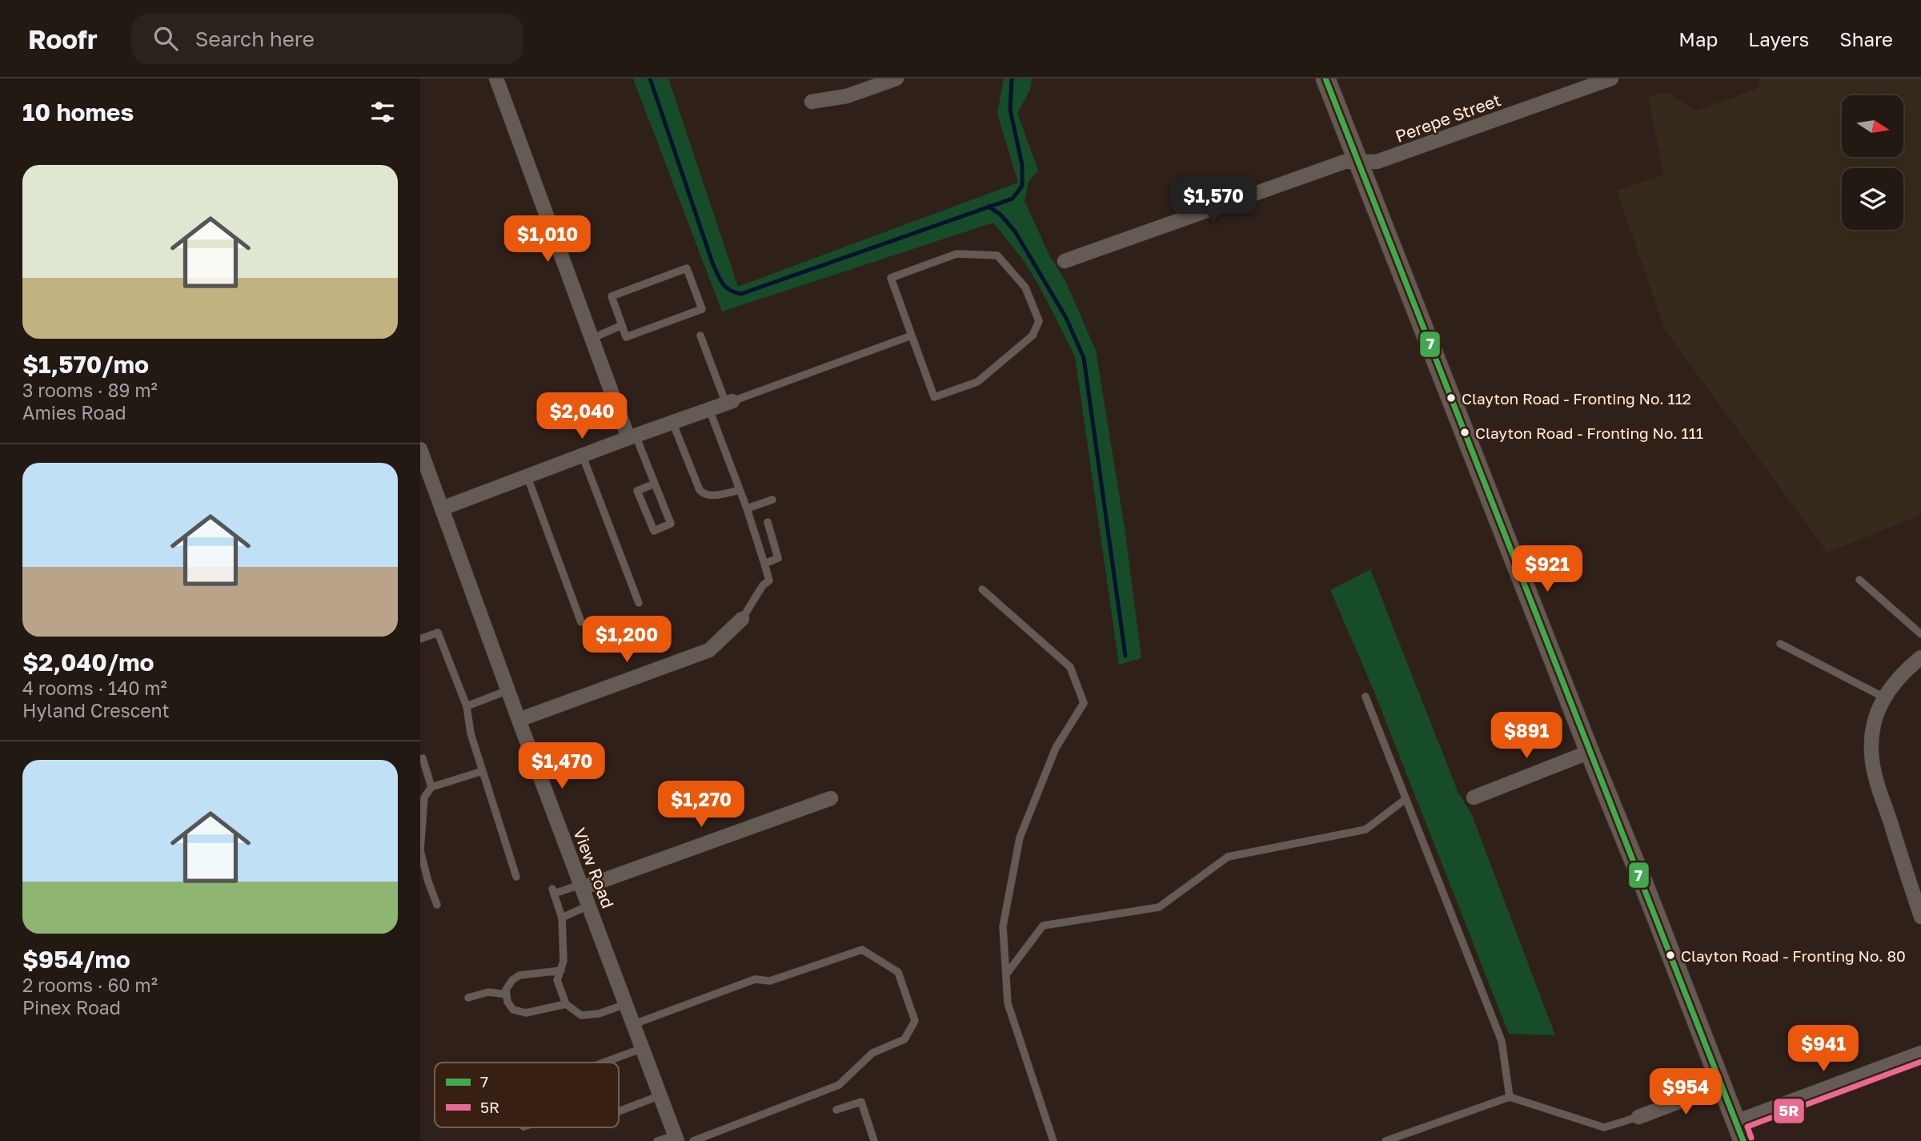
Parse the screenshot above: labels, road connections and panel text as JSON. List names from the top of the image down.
{
  "streets": {
    "street": ["Perepe Street", "View Road"]
  },
  "places": ["Clayton Road - Fronting No. 112", "Clayton Road - Fronting No. 111", "Clayton Road - Fronting No. 80"],
  "lines": ["transit line 7", "transit line 5R"],
  "legend": ["7", "5R"],
  "north": "right",
  "page": {
    "header": "Roofr",
    "search": "Search here",
    "nav": ["Map", "Layers", "Share"],
    "heading": "10 homes",
    "list": [
      {
        "name": "$1,570/mo",
        "note": "3 rooms · 89 m² · Amies Road"
      },
      {
        "name": "$2,040/mo",
        "note": "4 rooms · 140 m² · Hyland Crescent"
      },
      {
        "name": "$954/mo",
        "note": "2 rooms · 60 m² · Pinex Road"
      }
    ],
    "price": [
      "$1,570",
      "$1,010",
      "$2,040",
      "$921",
      "$1,200",
      "$891",
      "$1,470",
      "$1,270",
      "$941",
      "$954"
    ]
  }
}
